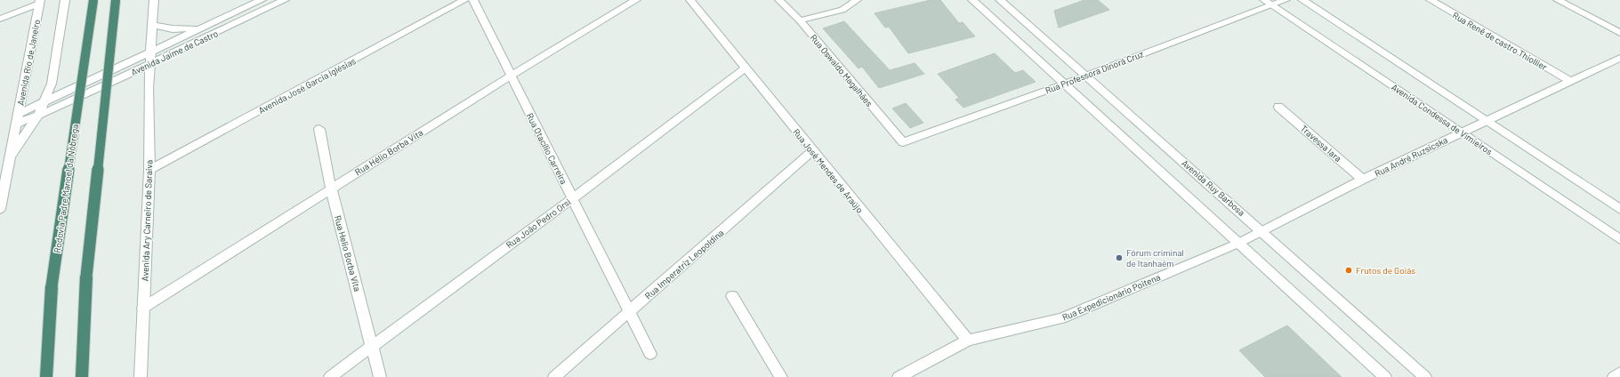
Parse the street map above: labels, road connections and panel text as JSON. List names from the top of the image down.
{
  "streets": {
    "highway": ["Rodovia Padre Manoel da Nóbrega"],
    "street": [
      "Rua Renê de castro Thiollier",
      "Avenida Jaime de Castro",
      "Avenida Rio de Janeiro",
      "Rua Oswaldo Magalhães",
      "Rua Professora Dinorá Cruz",
      "Avenida José Garcia Iglésias",
      "Avenida Condessa de Vimieiros",
      "Travessa Iara",
      "Rua Otacílio Carreira",
      "Rua Hélio Borba Vita",
      "Rua André Ruzsicska",
      "Rua José Mendes de Araújo",
      "Avenida Ruy Barbosa",
      "Avenida Ary Carneiro de Saraiva",
      "Rua João Pedro Orsi",
      "Rua Helio Borba Vita",
      "Rua Imperatriz Leopoldina",
      "Rua Expedicionário Poitena"
    ]
  },
  "crossings": [
    ["Rua Renê de castro Thiollier", "Rua André Ruzsicska"],
    ["Avenida Jaime de Castro", "Avenida Rio de Janeiro"],
    ["Avenida Jaime de Castro", "Avenida Ary Carneiro de Saraiva"],
    ["Rua Oswaldo Magalhães", "Rua Professora Dinorá Cruz"],
    ["Rua Professora Dinorá Cruz", "Avenida Condessa de Vimieiros"],
    ["Rua Professora Dinorá Cruz", "Avenida Ruy Barbosa"],
    ["Avenida José Garcia Iglésias", "Avenida Ary Carneiro de Saraiva"],
    ["Avenida Condessa de Vimieiros", "Rua André Ruzsicska"],
    ["Travessa Iara", "Rua André Ruzsicska"],
    ["Rua Otacílio Carreira", "Rua Hélio Borba Vita"],
    ["Rua Otacílio Carreira", "Rua João Pedro Orsi"],
    ["Rua Otacílio Carreira", "Rua Imperatriz Leopoldina"],
    ["Rua Hélio Borba Vita", "Avenida Ary Carneiro de Saraiva"],
    ["Rua Hélio Borba Vita", "Rua Helio Borba Vita"],
    ["Rua André Ruzsicska", "Avenida Ruy Barbosa"],
    ["Rua André Ruzsicska", "Rua Expedicionário Poitena"],
    ["Rua José Mendes de Araújo", "Rua João Pedro Orsi"],
    ["Rua José Mendes de Araújo", "Rua Imperatriz Leopoldina"],
    ["Rua José Mendes de Araújo", "Rua Expedicionário Poitena"],
    ["Avenida Ruy Barbosa", "Rua Expedicionário Poitena"],
    ["Rua João Pedro Orsi", "Rua Helio Borba Vita"]
  ],
  "places": ["Fórum criminal de Itanhaém", "Frutos de Goiás"]
}
